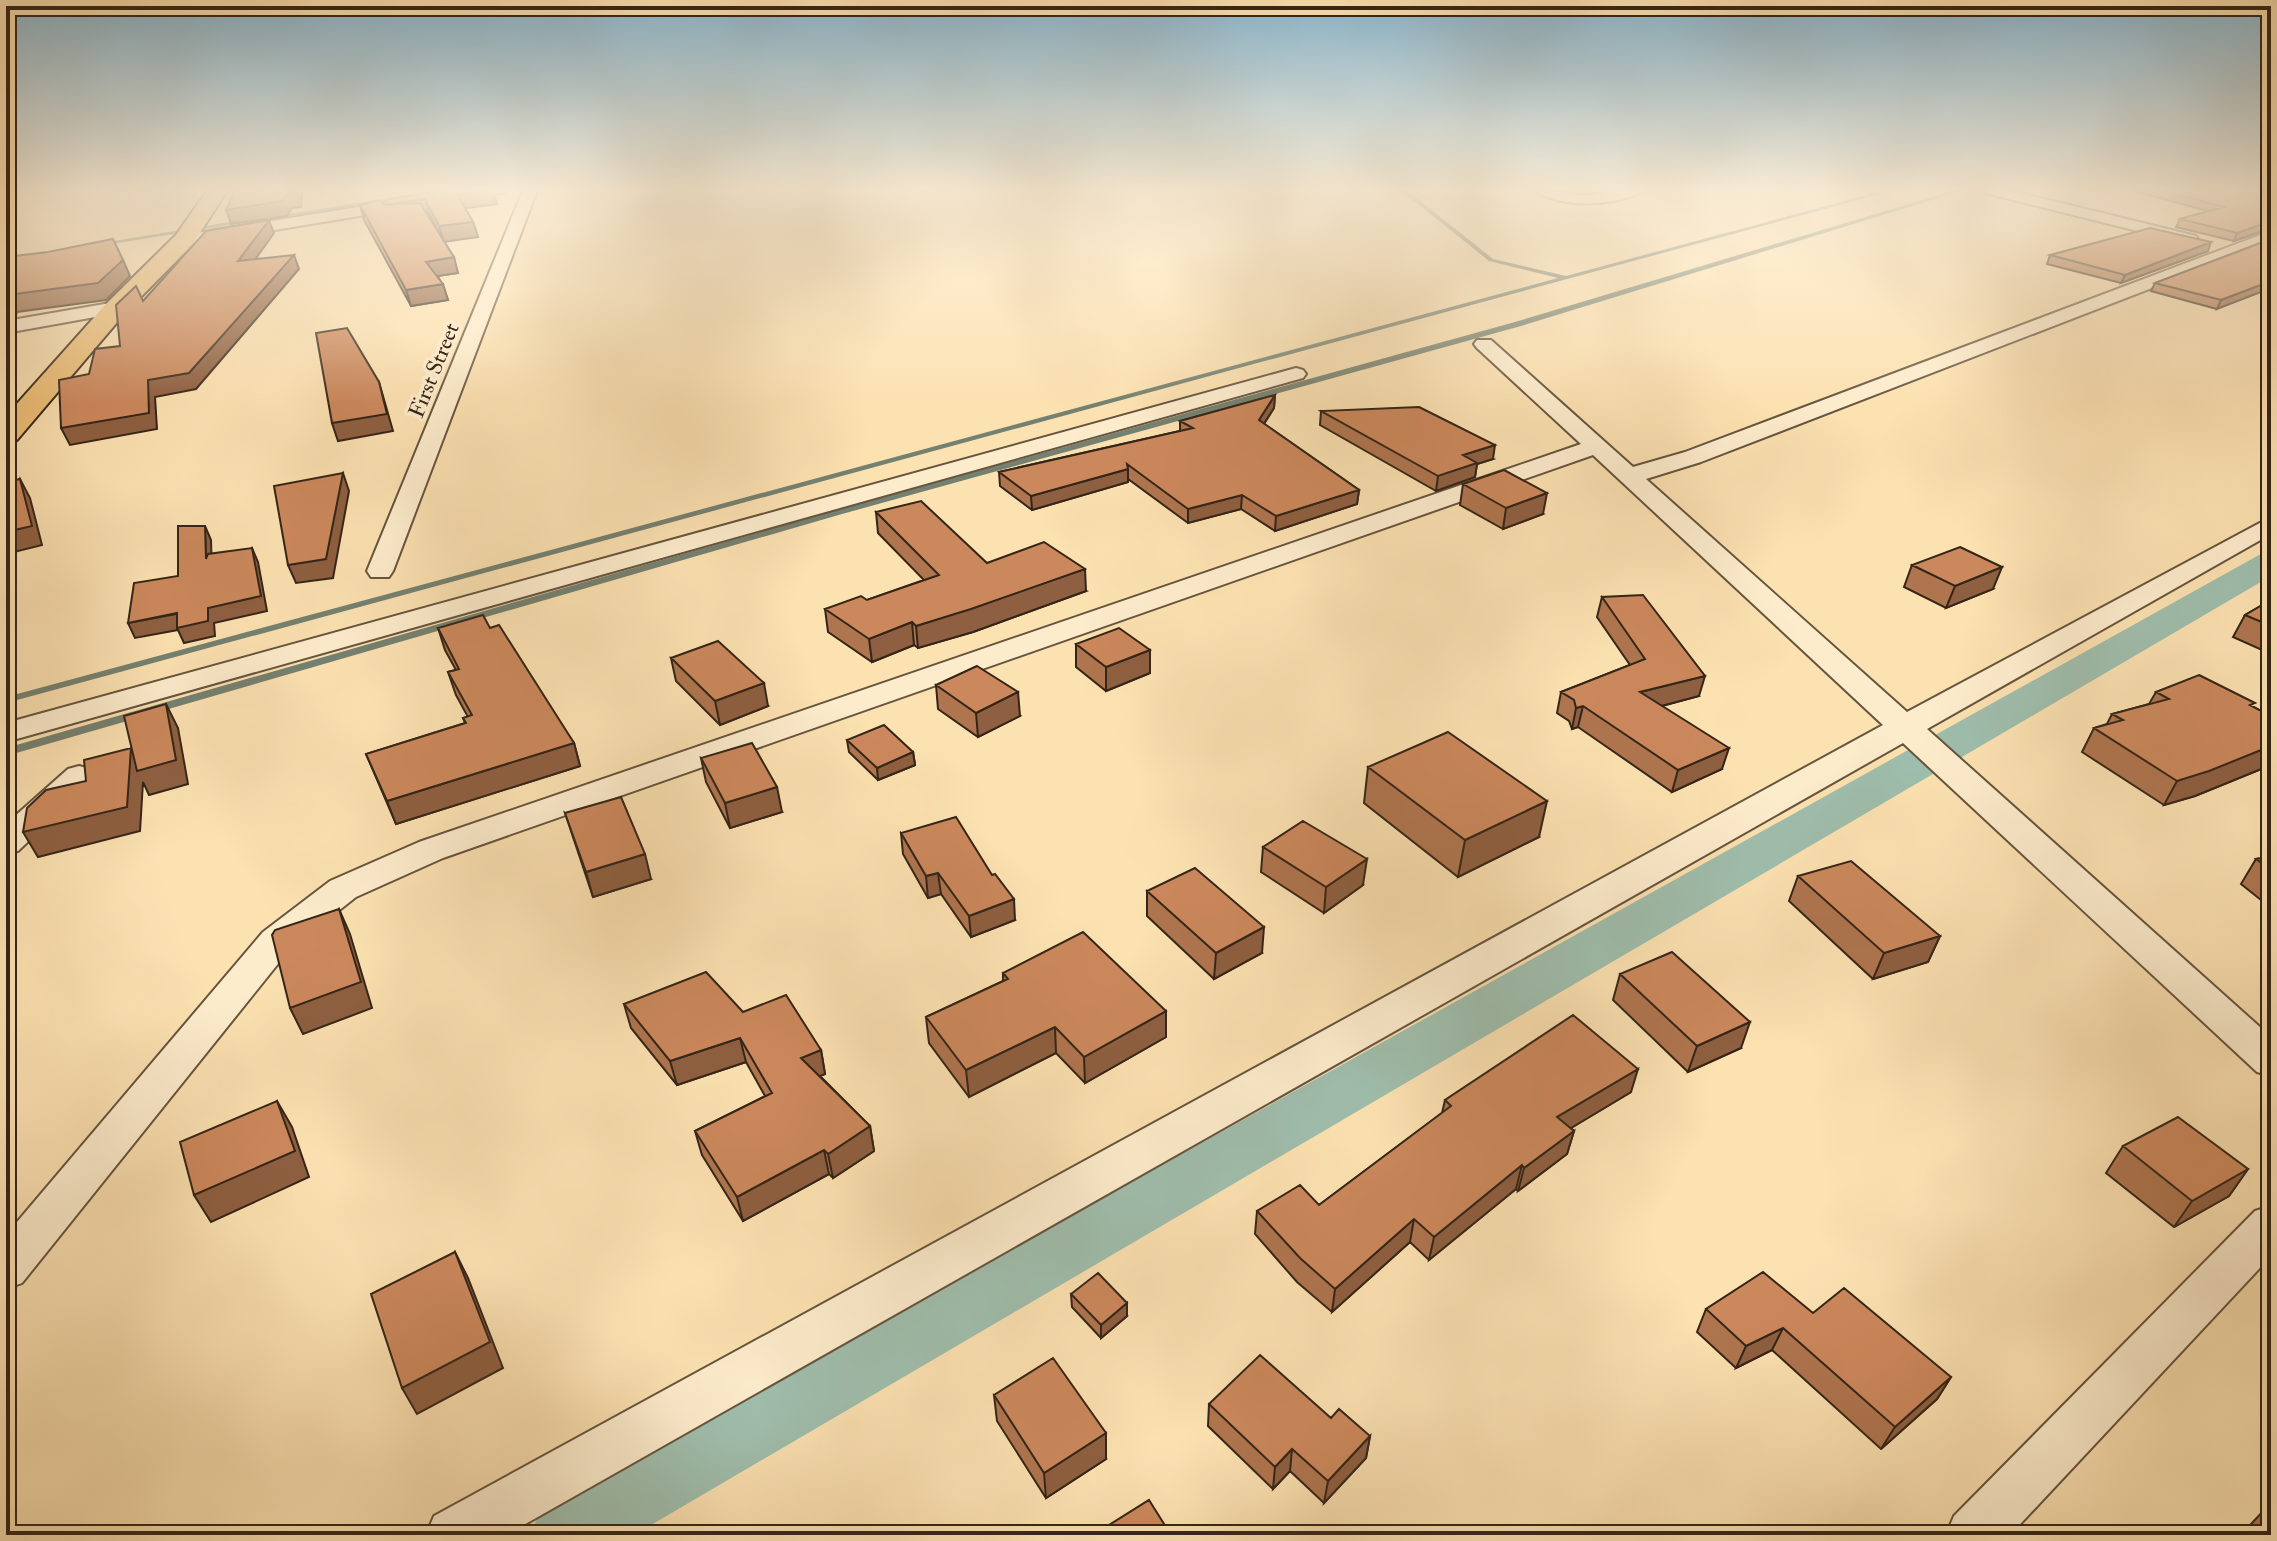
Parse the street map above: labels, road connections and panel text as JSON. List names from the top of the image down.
{
  "streets": {
    "street": ["First Street"]
  }
}
